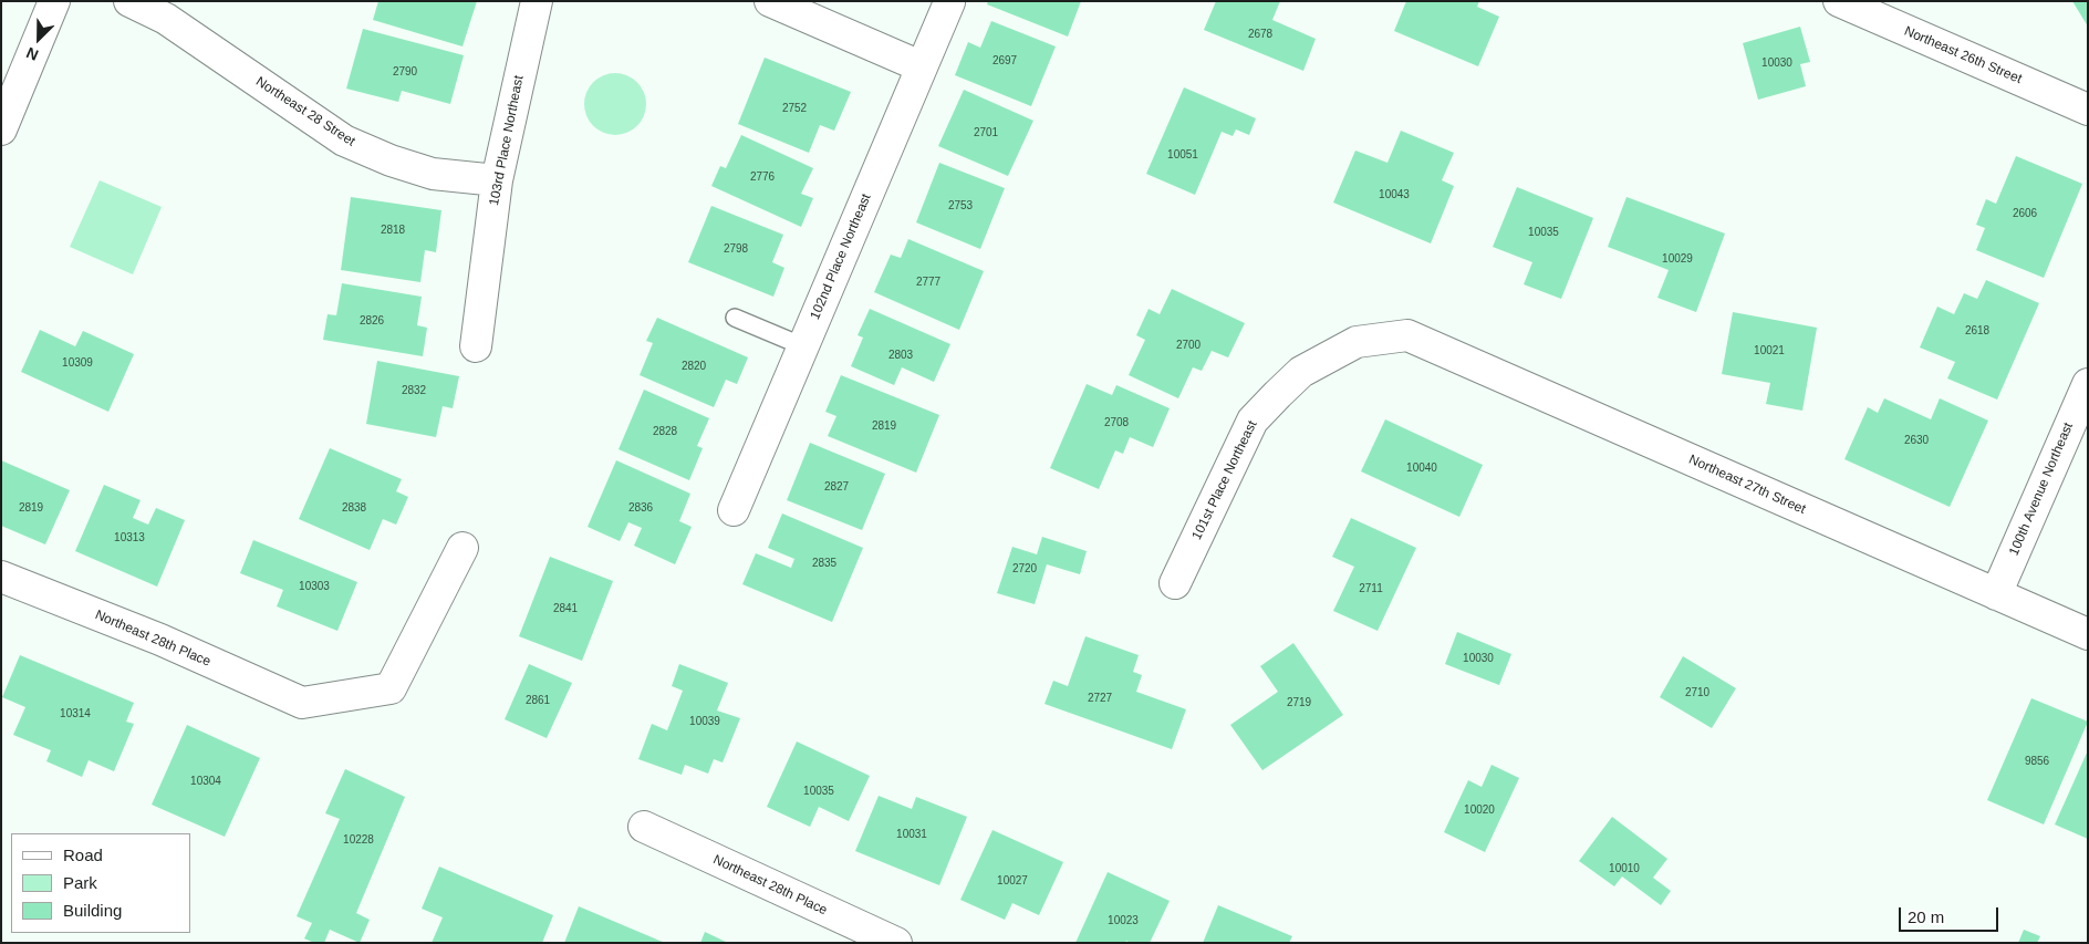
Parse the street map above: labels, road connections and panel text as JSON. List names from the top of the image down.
{
  "streets": {
    "street": [
      "Northeast 26th Street",
      "Northeast 28 Street",
      "103rd Place Northeast",
      "102nd Place Northeast",
      "101st Place Northeast",
      "Northeast 27th Street",
      "100th Avenue Northeast",
      "Northeast 28th Place"
    ]
  },
  "crossings": [
    ["Northeast 28 Street", "103rd Place Northeast"],
    ["101st Place Northeast", "Northeast 27th Street"],
    ["Northeast 27th Street", "100th Avenue Northeast"]
  ],
  "house_numbers": [
    "2678",
    "2697",
    "10030",
    "2790",
    "2752",
    "2701",
    "10051",
    "2776",
    "10043",
    "2753",
    "2606",
    "2818",
    "10035",
    "2798",
    "10029",
    "2777",
    "2826",
    "2618",
    "2700",
    "10021",
    "2803",
    "10309",
    "2820",
    "2832",
    "2708",
    "2819",
    "2828",
    "2630",
    "10040",
    "2827",
    "2819",
    "2838",
    "2836",
    "10313",
    "2835",
    "2720",
    "10303",
    "2711",
    "2841",
    "10030",
    "2710",
    "2727",
    "2861",
    "2719",
    "10314",
    "10039",
    "9856",
    "10304",
    "10035",
    "10020",
    "10031",
    "10228",
    "10010",
    "10027",
    "10023"
  ],
  "legend": ["Road", "Park", "Building"],
  "scale_bar": "20 m",
  "north": "bottom left"
}
